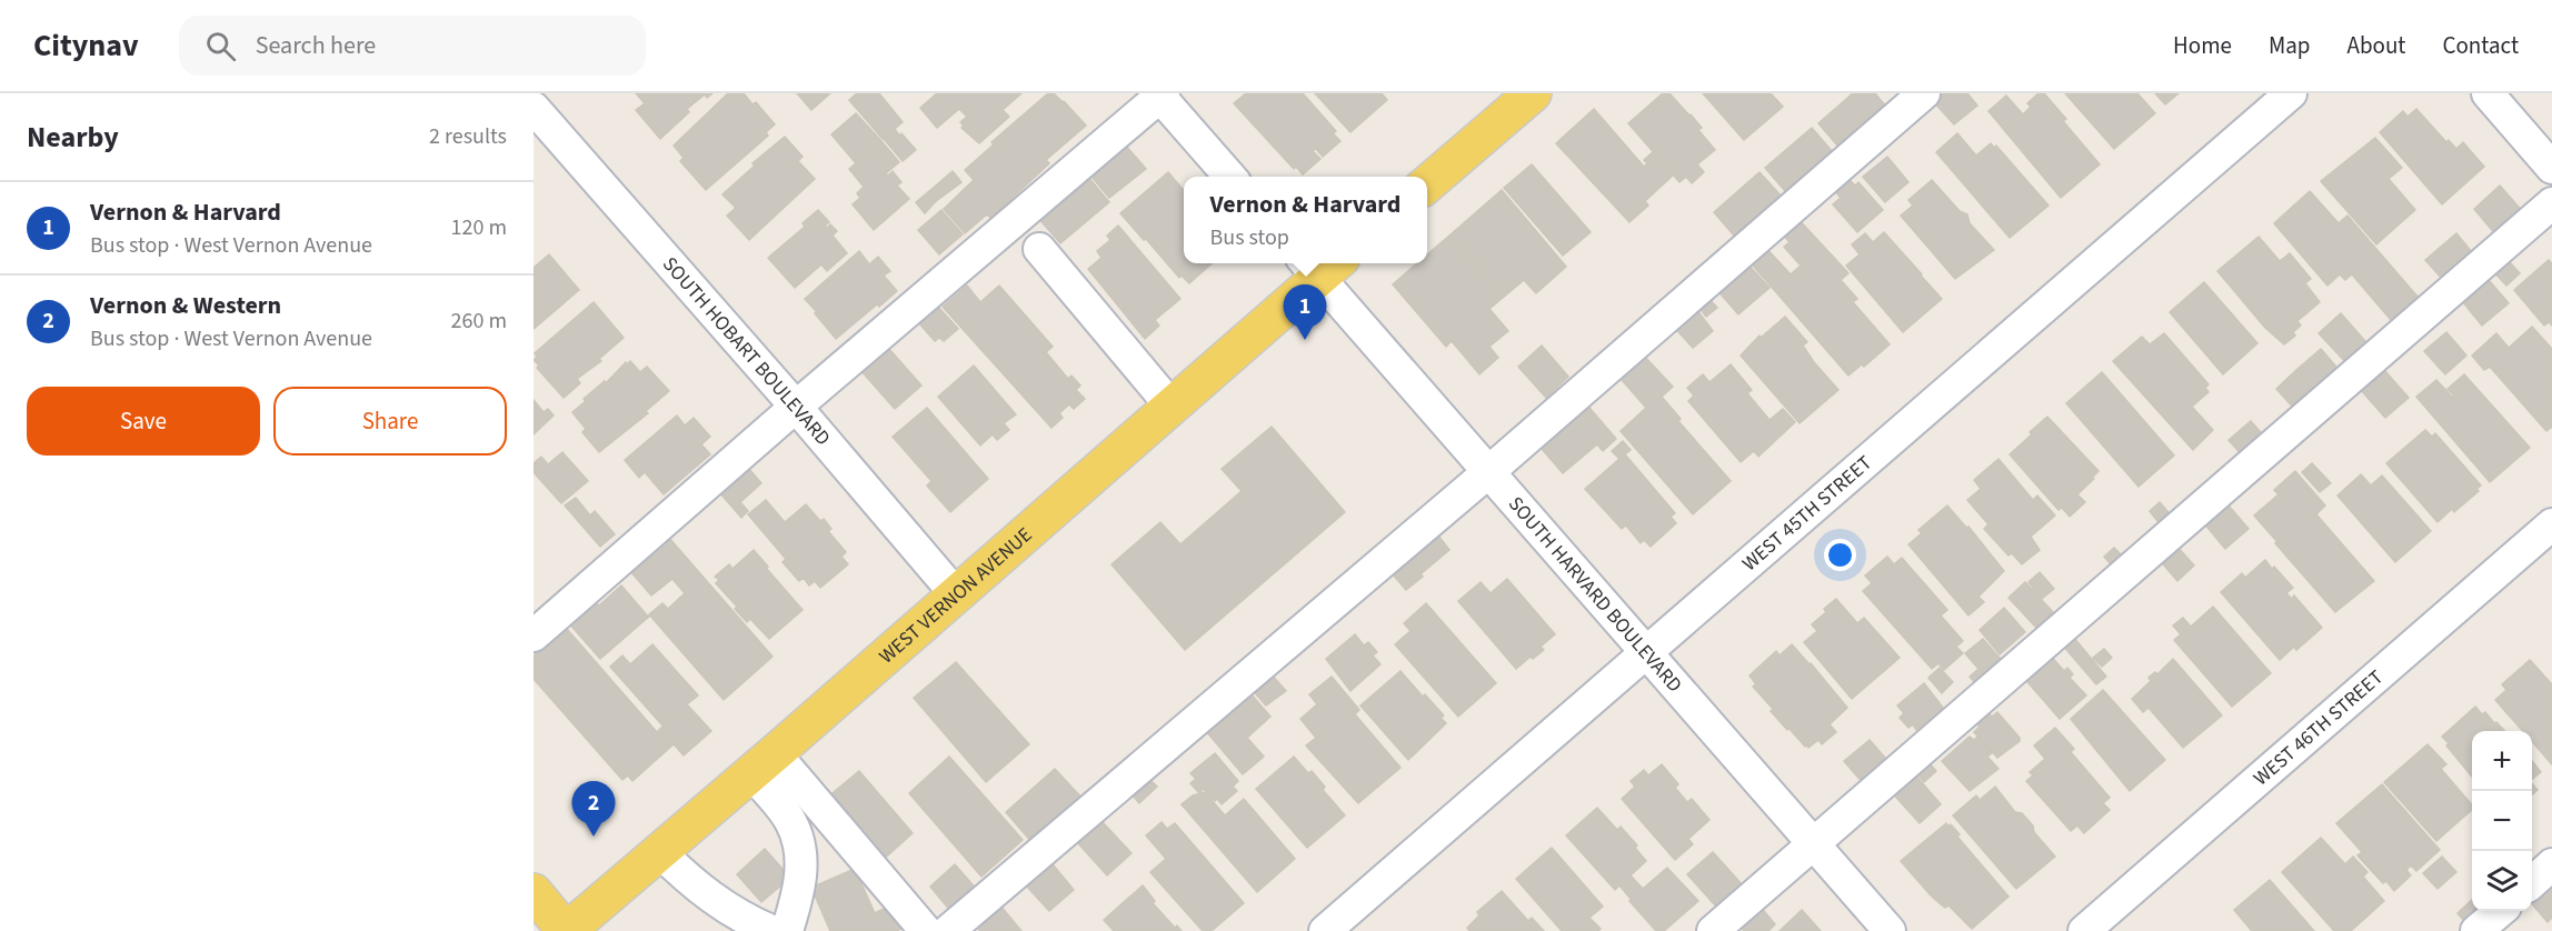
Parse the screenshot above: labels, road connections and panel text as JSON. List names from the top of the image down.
{
  "streets": {
    "main road": ["WEST VERNON AVENUE"],
    "street": [
      "SOUTH HOBART BOULEVARD",
      "WEST 45TH STREET",
      "SOUTH HARVARD BOULEVARD",
      "WEST 46TH STREET"
    ]
  },
  "crossings": [
    ["SOUTH HOBART BOULEVARD", "WEST VERNON AVENUE"],
    ["WEST 45TH STREET", "SOUTH HARVARD BOULEVARD"],
    ["SOUTH HARVARD BOULEVARD", "WEST VERNON AVENUE"]
  ],
  "page": {
    "header": "Citynav",
    "search": "Search here",
    "nav": [
      "Home",
      "Map",
      "About",
      "Contact"
    ],
    "heading": ["Nearby", "2 results"],
    "popup": ["Vernon & Harvard", "Bus stop"],
    "list": [
      {
        "mark": "1",
        "name": "Vernon & Harvard",
        "note": "Bus stop · West Vernon Avenue",
        "value": "120 m"
      },
      {
        "mark": "2",
        "name": "Vernon & Western",
        "note": "Bus stop · West Vernon Avenue",
        "value": "260 m"
      }
    ],
    "pins": ["1", "2"],
    "buttons": ["Save", "Share"],
    "map_buttons": ["+", "−"]
  }
}
